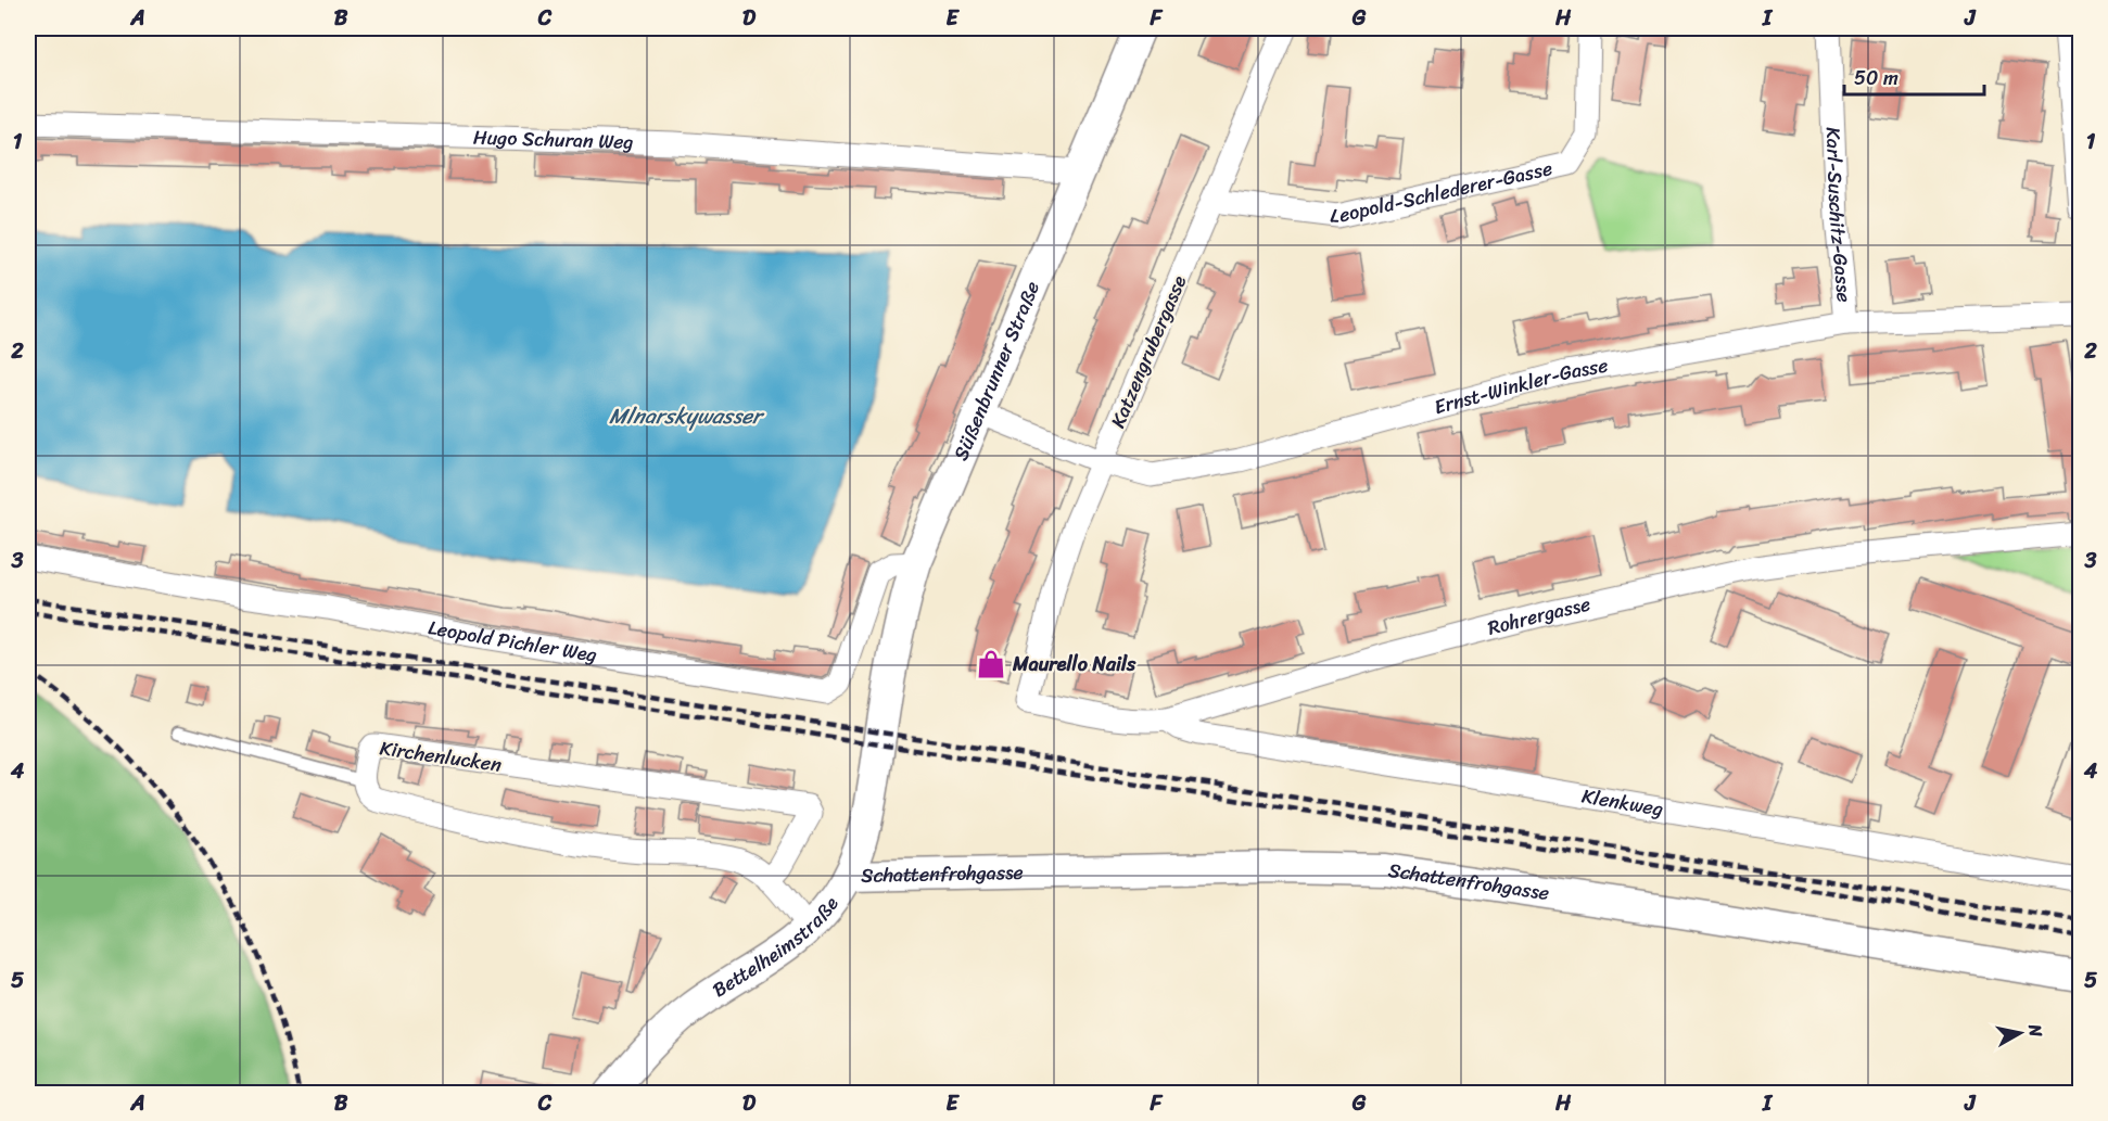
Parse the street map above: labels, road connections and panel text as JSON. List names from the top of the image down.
{
  "streets": {
    "street": [
      "Hugo Schuran Weg",
      "Leopold-Schlederer-Gasse",
      "Karl-Suschitz-Gasse",
      "Katzengrubergasse",
      "Süßenbrunner Straße",
      "Ernst-Winkler-Gasse",
      "Rohrergasse",
      "Leopold Pichler Weg",
      "Kirchenlucken",
      "Klenkweg",
      "Schattenfrohgasse",
      "Bettelheimstraße"
    ]
  },
  "crossings": [
    ["Hugo Schuran Weg", "Süßenbrunner Straße"],
    ["Leopold-Schlederer-Gasse", "Katzengrubergasse"],
    ["Karl-Suschitz-Gasse", "Ernst-Winkler-Gasse"],
    ["Katzengrubergasse", "Ernst-Winkler-Gasse"],
    ["Katzengrubergasse", "Rohrergasse"],
    ["Süßenbrunner Straße", "Ernst-Winkler-Gasse"],
    ["Süßenbrunner Straße", "Leopold Pichler Weg"],
    ["Süßenbrunner Straße", "Bettelheimstraße"],
    ["Rohrergasse", "Klenkweg"],
    ["Kirchenlucken", "Bettelheimstraße"],
    ["Schattenfrohgasse", "Bettelheimstraße"]
  ],
  "water": ["Mlnarskywasser"],
  "places": {
    "shop": ["Maurello Nails"]
  },
  "scale_bar": "50 m",
  "north": "right",
  "grid": {
    "columns": [
      "A",
      "B",
      "C",
      "D",
      "E",
      "F",
      "G",
      "H",
      "I",
      "J"
    ],
    "rows": [
      "1",
      "2",
      "3",
      "4",
      "5"
    ]
  }
}
